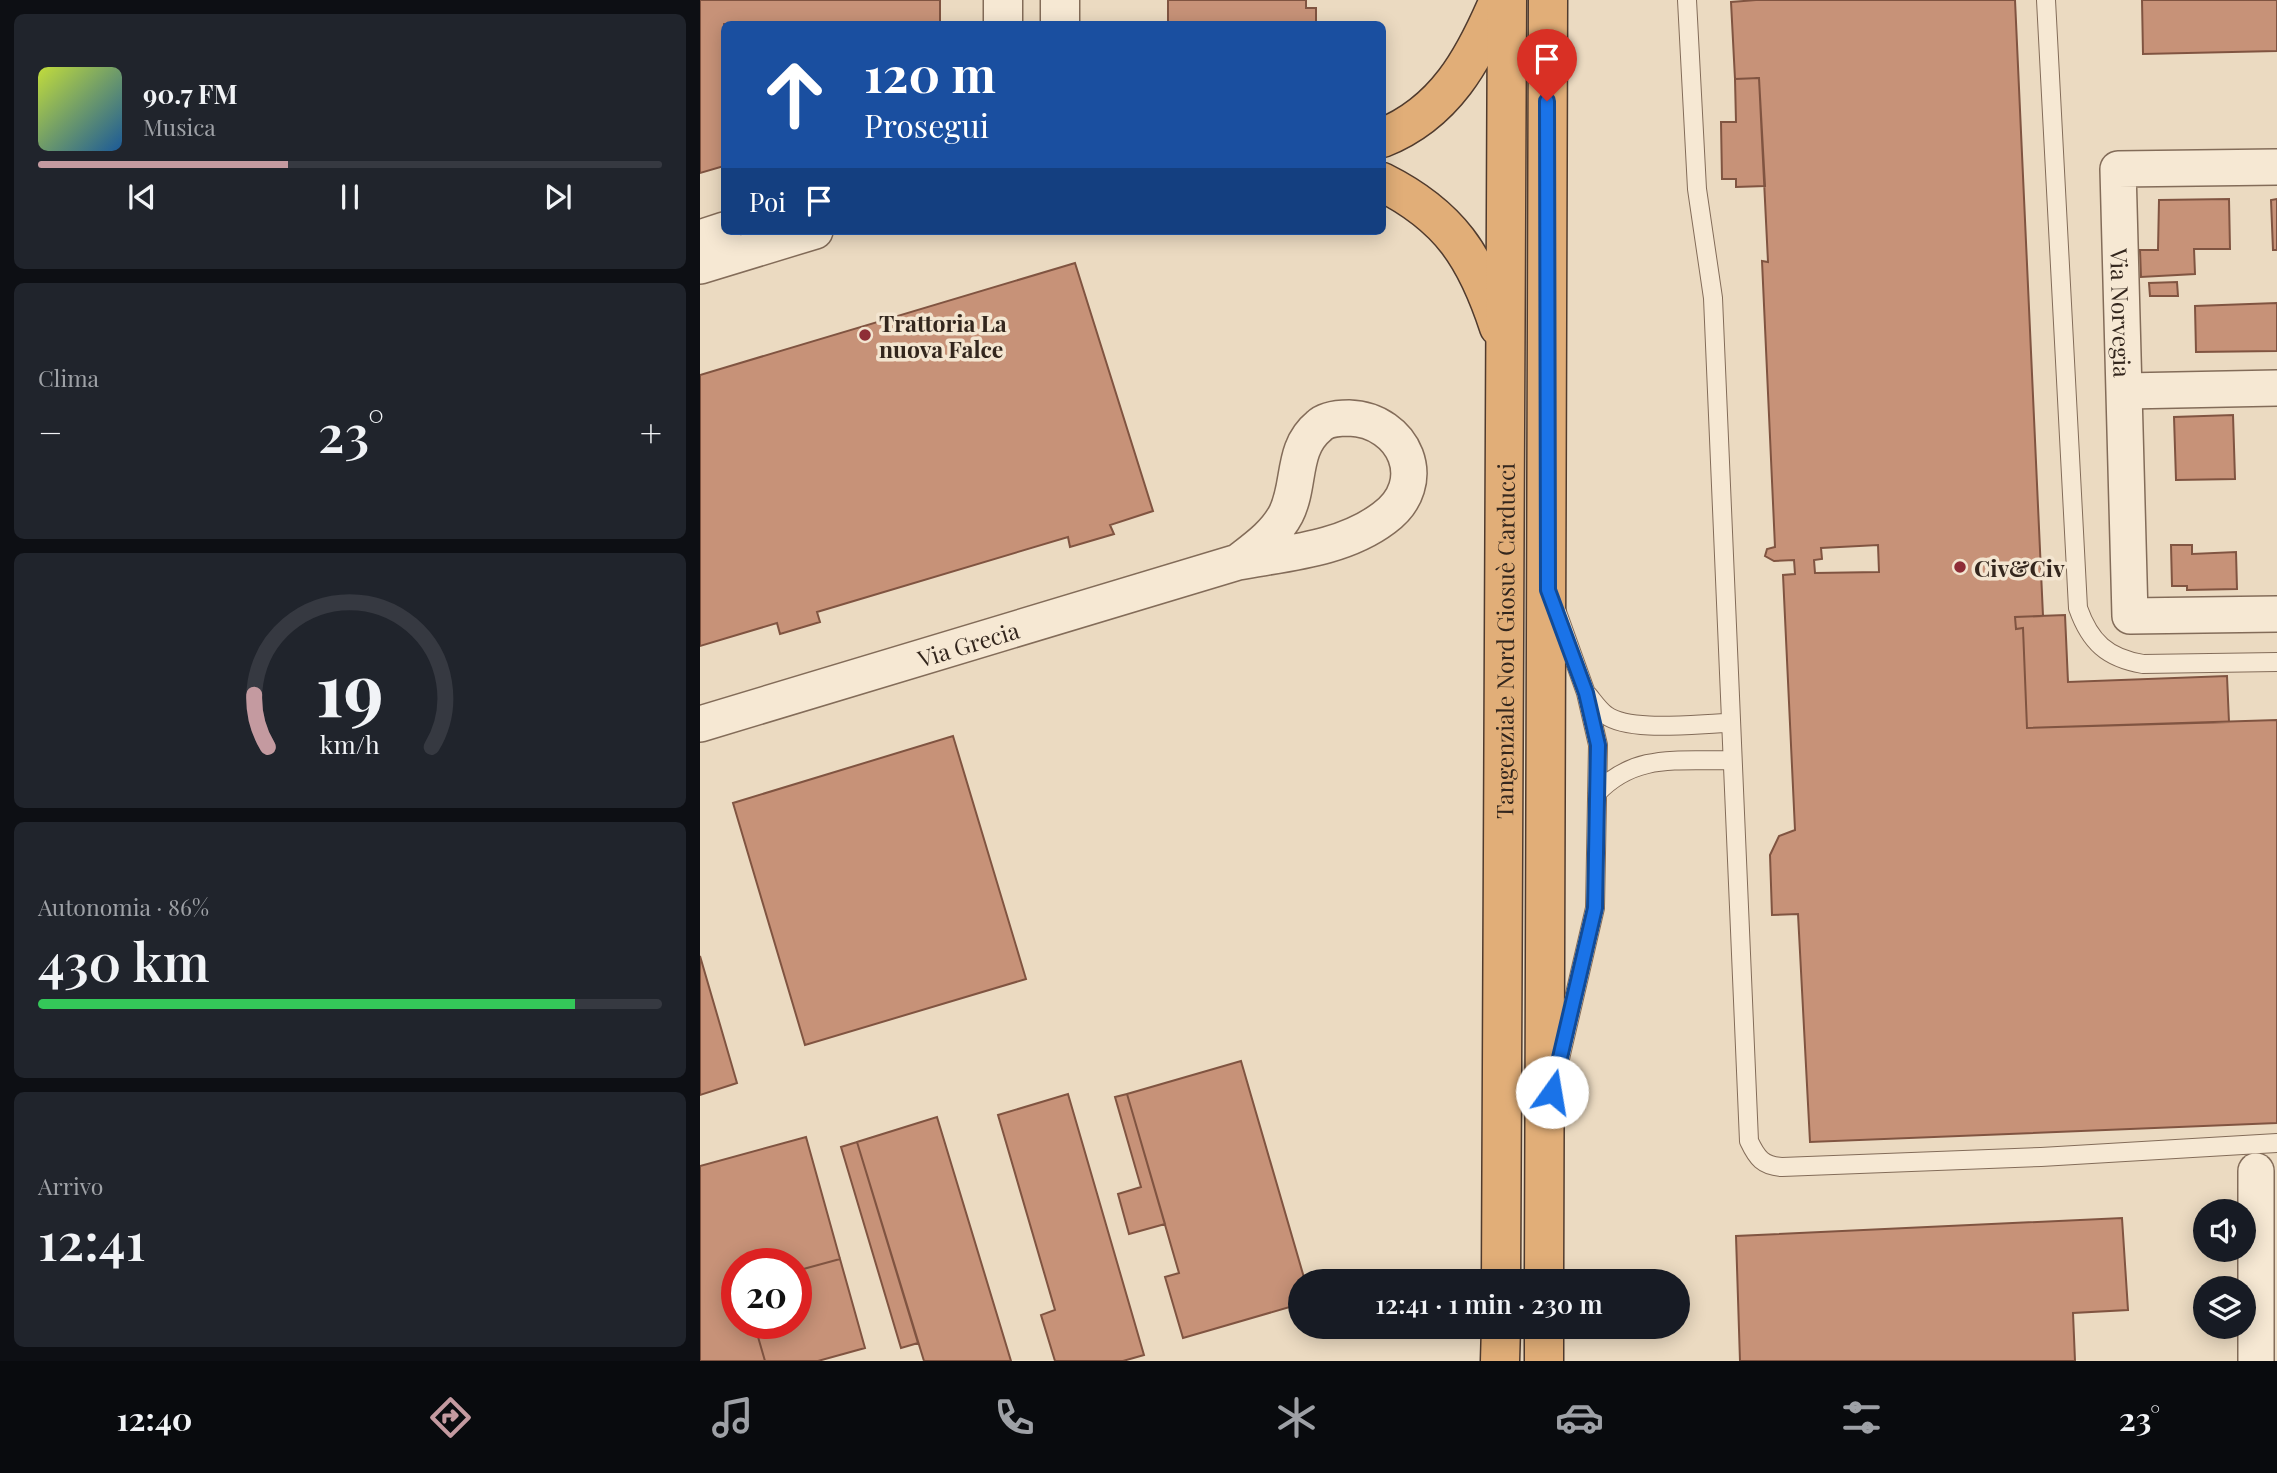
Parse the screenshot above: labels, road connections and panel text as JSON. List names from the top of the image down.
{
  "streets": {
    "highway": ["Tangenziale Nord Giosuè Carducci"],
    "street": ["Via Norvegia", "Via Grecia"]
  },
  "places": ["Trattoria La nuova Falce", "Civ&Civ"],
  "page": {
    "turn": ["120 m", "Prosegui"],
    "song": ["90.7 FM", "Musica"],
    "then": "Poi",
    "tile": [
      "Clima",
      ["Autonomia · 86%", "430 km"],
      ["Arrivo", "12:41"]
    ],
    "heat": ["−", "23°", "+"],
    "limit": "20",
    "trip": "12:41 · 1 min · 230 m",
    "tabs": ["12:40", "23°"],
    "gauge": ["19", "km/h"]
  }
}
